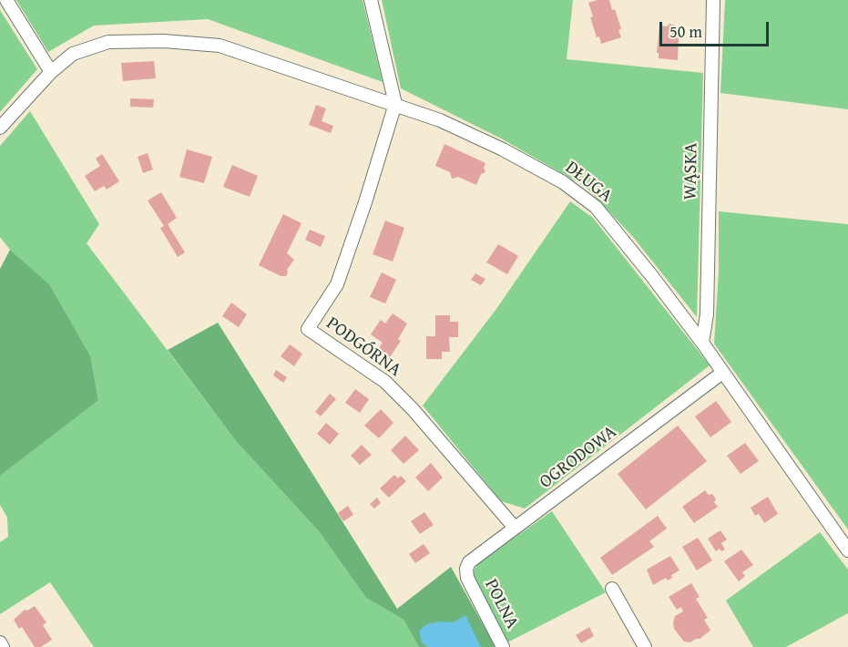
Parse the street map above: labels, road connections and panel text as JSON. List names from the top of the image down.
{
  "streets": {
    "street": [
      "WĄSKA",
      "DŁUGA",
      "PODGÓRNA",
      "OGRODOWA",
      "POLNA"
    ]
  },
  "crossings": [
    ["WĄSKA", "DŁUGA"],
    ["DŁUGA", "PODGÓRNA"],
    ["DŁUGA", "OGRODOWA"],
    ["PODGÓRNA", "OGRODOWA"],
    ["OGRODOWA", "POLNA"]
  ],
  "scale_bar": "50 m"
}
